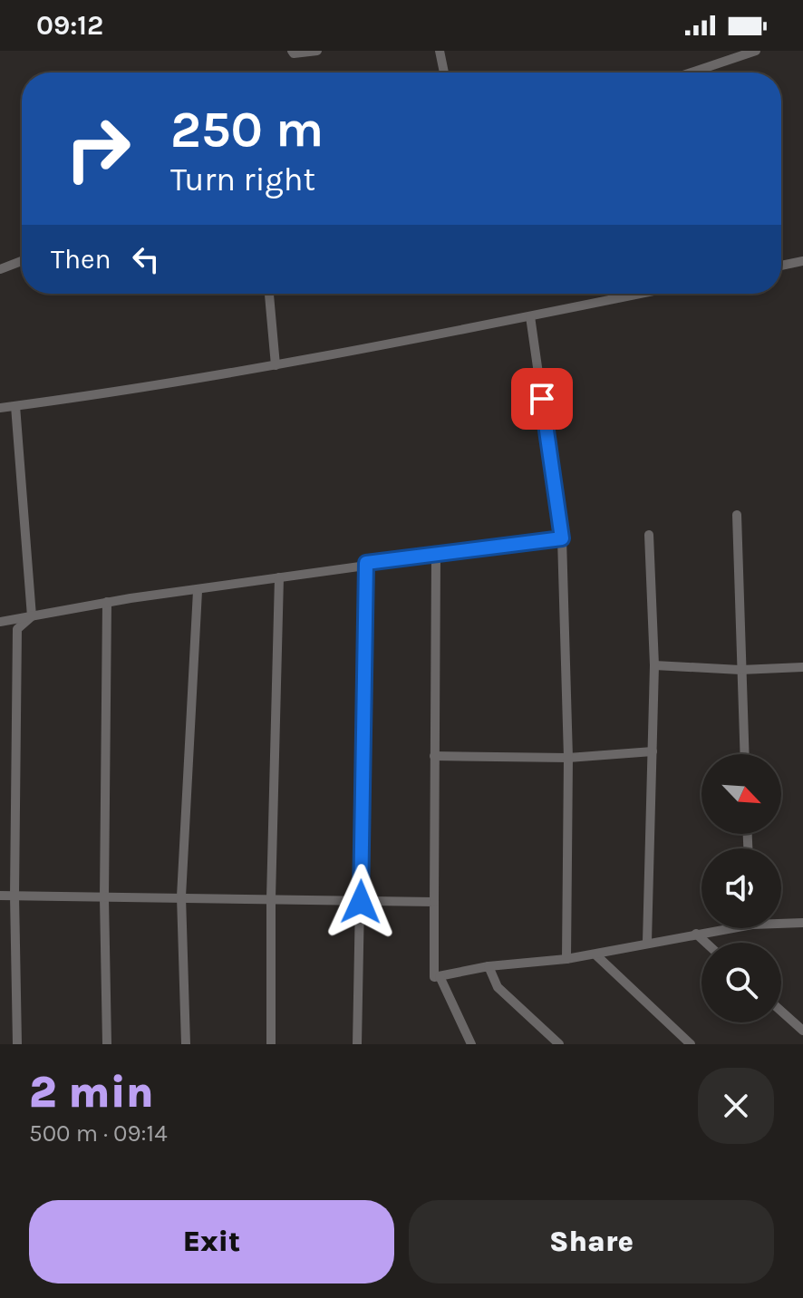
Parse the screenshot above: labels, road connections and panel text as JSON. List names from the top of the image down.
{
  "north": "bottom right",
  "page": {
    "status": "09:12",
    "turn": ["250 m", "Turn right"],
    "then": "Then",
    "heading": ["2 min", "500 m · 09:14"],
    "buttons": ["Exit", "Share"]
  }
}
